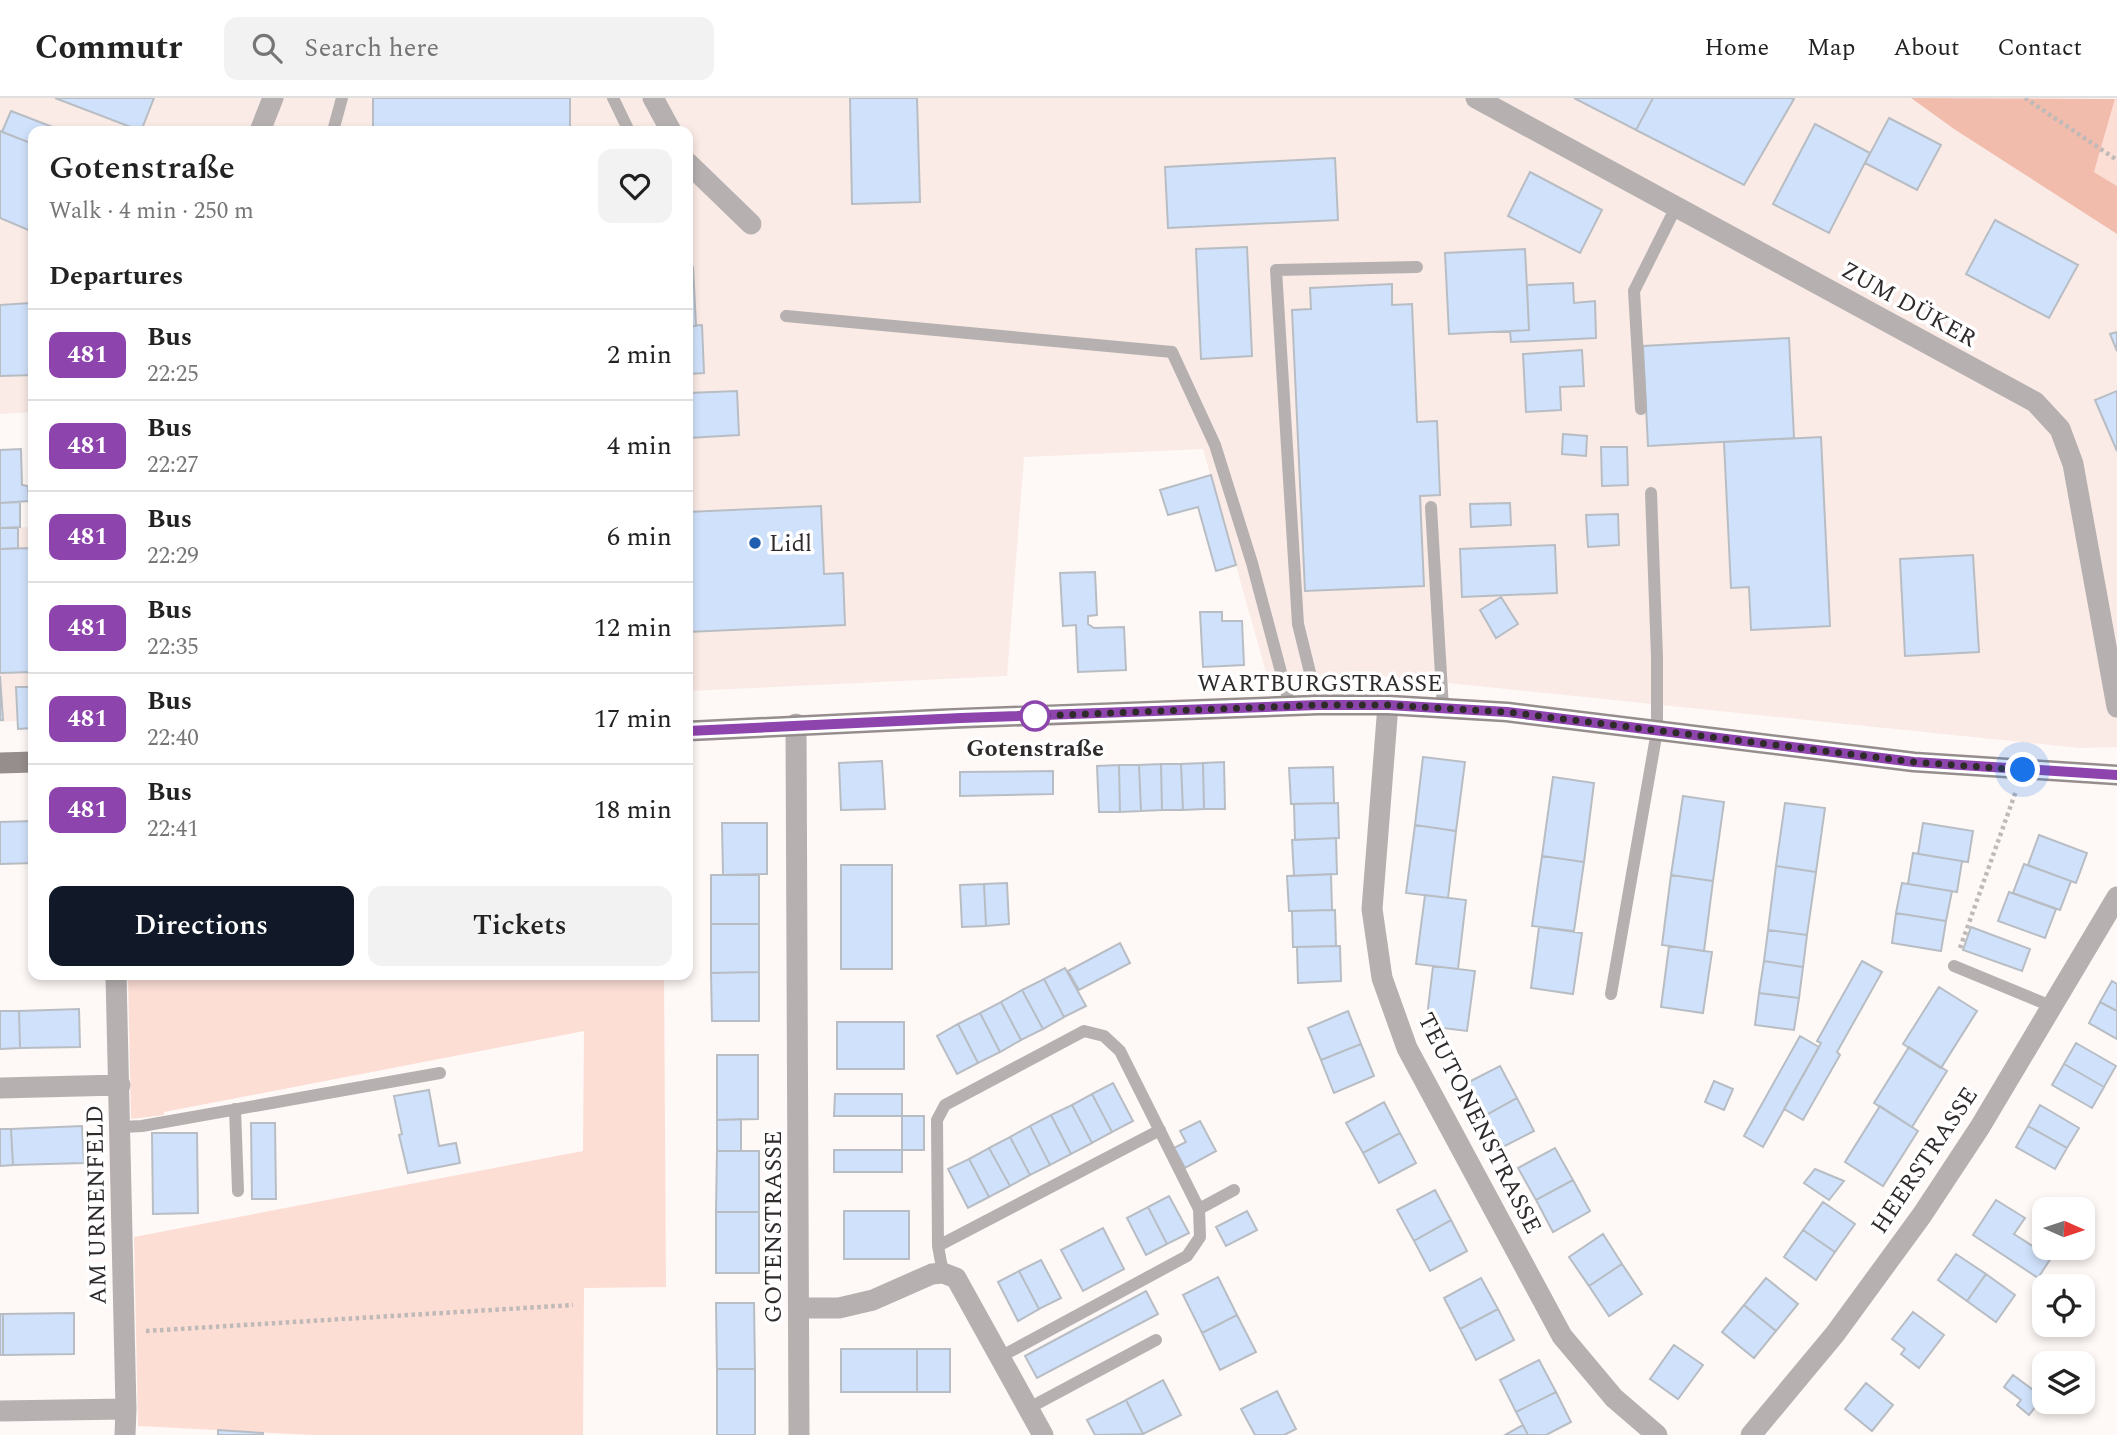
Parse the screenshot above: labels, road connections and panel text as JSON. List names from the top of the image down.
{
  "streets": {
    "main road": ["WARTBURGSTRASSE"],
    "street": [
      "ZUM DÜKER",
      "TEUTONENSTRASSE",
      "HEERSTRASSE",
      "AM URNENFELD",
      "GOTENSTRASSE"
    ]
  },
  "crossings": [
    ["WARTBURGSTRASSE", "TEUTONENSTRASSE"],
    ["WARTBURGSTRASSE", "GOTENSTRASSE"]
  ],
  "places": ["Lidl", "Gotenstraße"],
  "lines": ["bus line 481"],
  "north": "right",
  "page": {
    "header": "Commutr",
    "search": "Search here",
    "nav": [
      "Home",
      "Map",
      "About",
      "Contact"
    ],
    "heading": [
      ["Gotenstraße", "Walk · 4 min · 250 m"],
      "Departures"
    ],
    "list": [
      {
        "mark": "481",
        "name": "Bus",
        "note": "22:25",
        "value": "2 min"
      },
      {
        "mark": "481",
        "name": "Bus",
        "note": "22:27",
        "value": "4 min"
      },
      {
        "mark": "481",
        "name": "Bus",
        "note": "22:29",
        "value": "6 min"
      },
      {
        "mark": "481",
        "name": "Bus",
        "note": "22:35",
        "value": "12 min"
      },
      {
        "mark": "481",
        "name": "Bus",
        "note": "22:40",
        "value": "17 min"
      },
      {
        "mark": "481",
        "name": "Bus",
        "note": "22:41",
        "value": "18 min"
      }
    ],
    "buttons": ["Directions", "Tickets"]
  }
}
